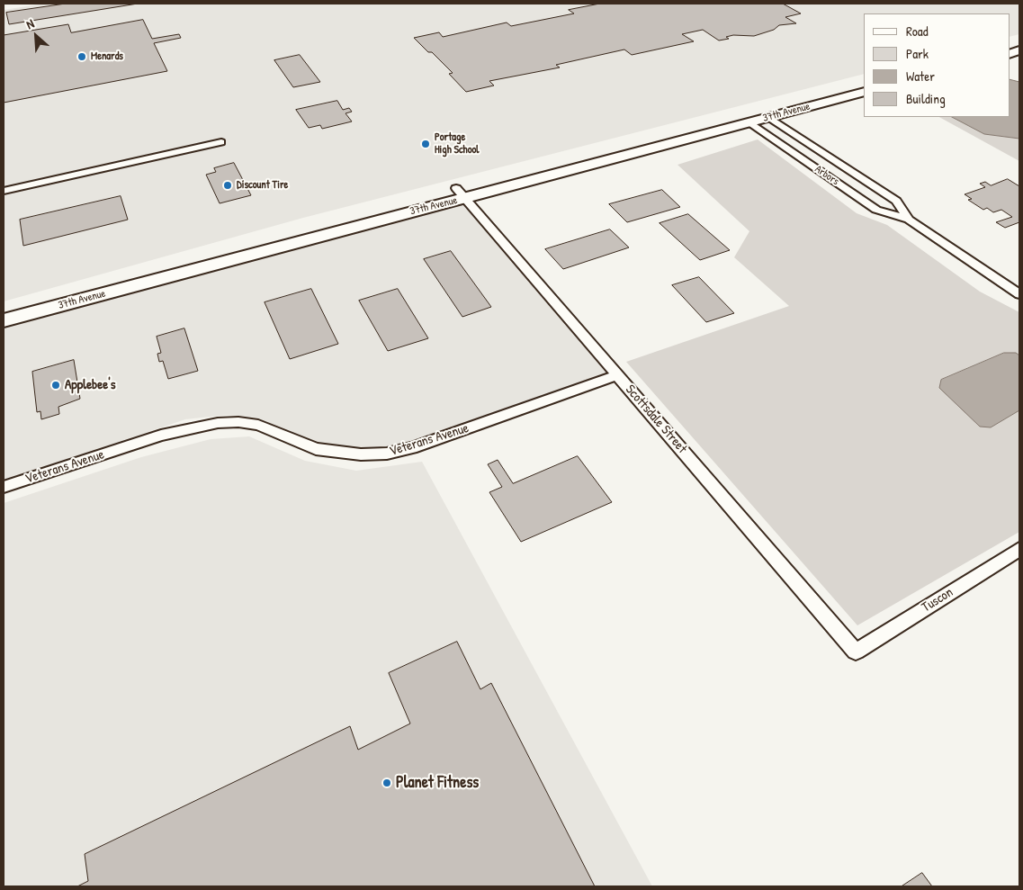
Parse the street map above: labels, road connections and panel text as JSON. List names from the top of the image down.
{
  "streets": {
    "main road": ["37th Avenue"],
    "street": [
      "Arbors",
      "Scottsdale Street",
      "Veterans Avenue",
      "Tuscon"
    ]
  },
  "crossings": [
    ["37th Avenue", "Arbors"],
    ["37th Avenue", "Scottsdale Street"],
    ["Scottsdale Street", "Veterans Avenue"],
    ["Scottsdale Street", "Tuscon"]
  ],
  "places": [
    "Menards",
    "Portage High School",
    "Discount Tire",
    "Applebee's",
    "Planet Fitness"
  ],
  "legend": [
    "Road",
    "Park",
    "Water",
    "Building"
  ],
  "north": "top left"
}
